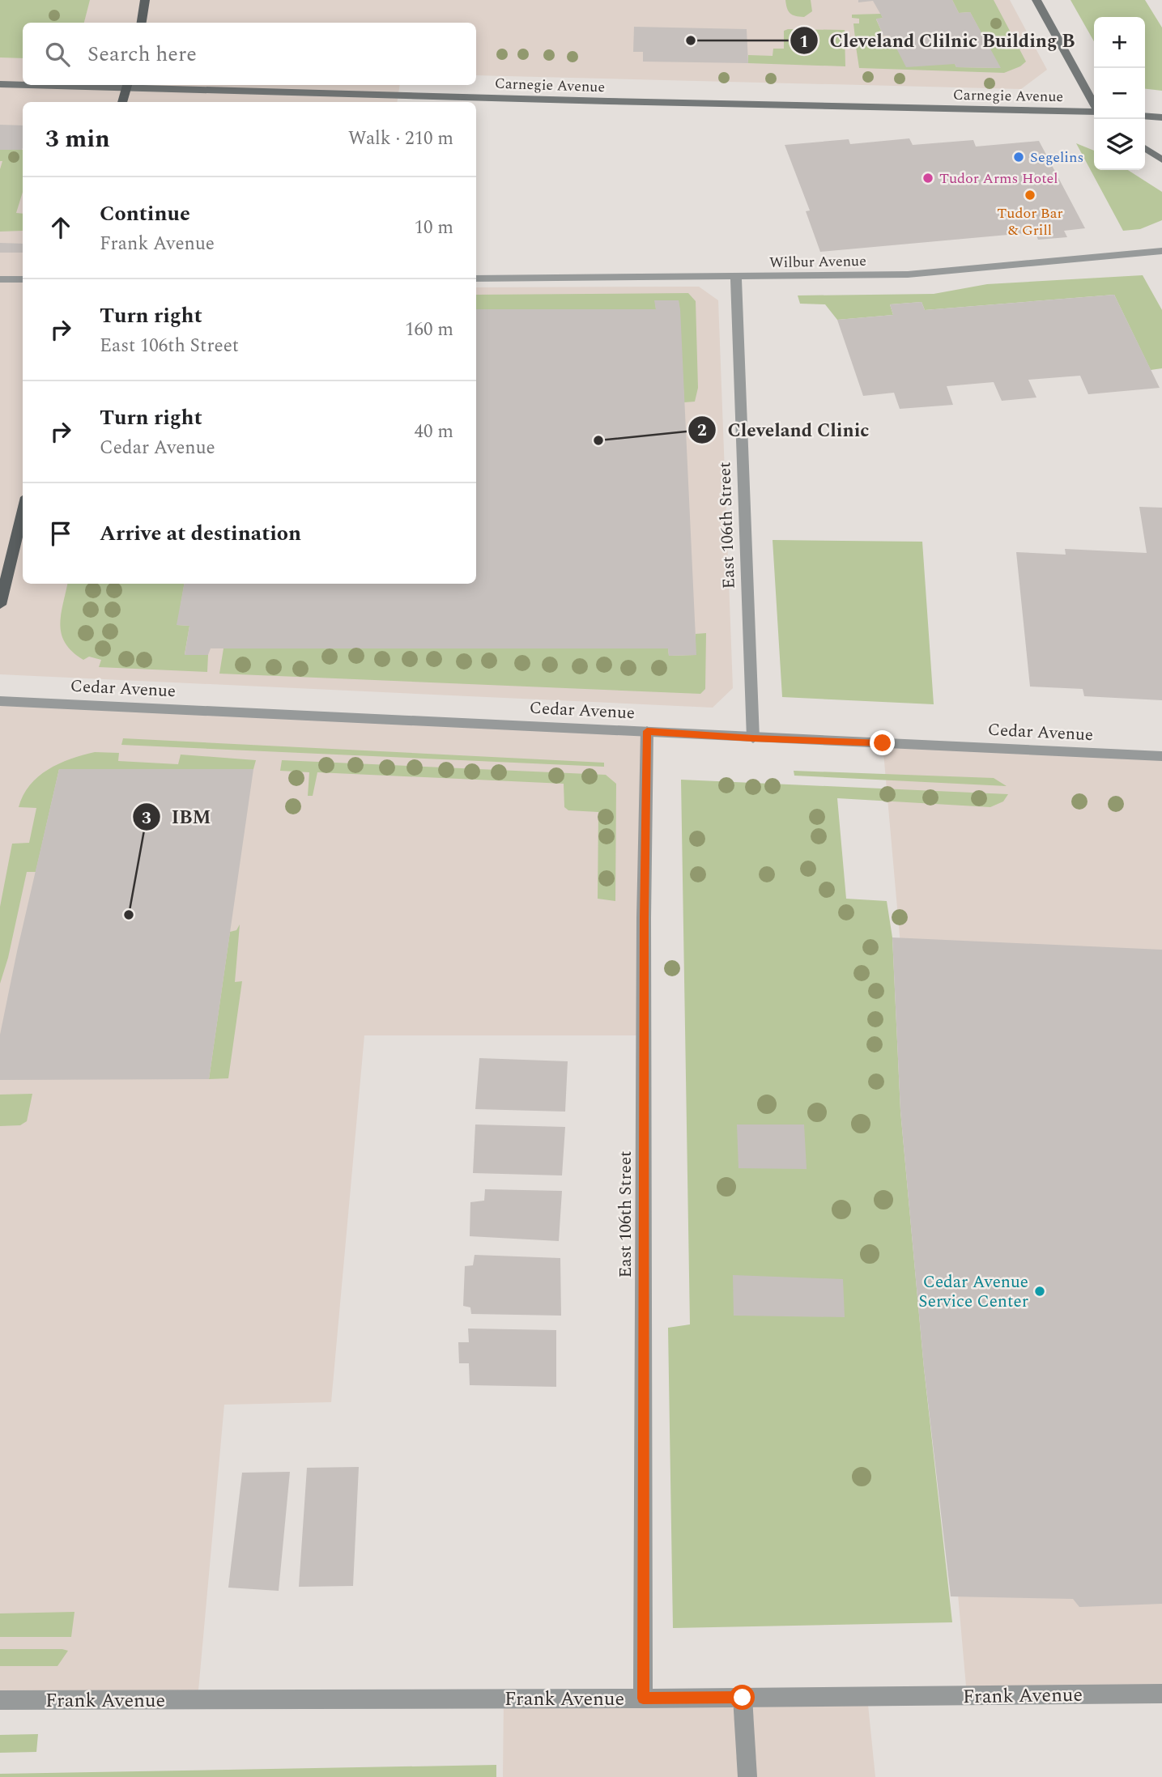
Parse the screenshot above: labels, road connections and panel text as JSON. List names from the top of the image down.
{
  "streets": {
    "main road": ["Carnegie Avenue"],
    "street": [
      "Wilbur Avenue",
      "East 106th Street",
      "Cedar Avenue",
      "Frank Avenue"
    ]
  },
  "crossings": [
    ["Wilbur Avenue", "East 106th Street"],
    ["East 106th Street", "Cedar Avenue"],
    ["East 106th Street", "Frank Avenue"]
  ],
  "places": [
    "Cleveland Clilnic Building B",
    "Segelins",
    "Tudor Arms Hotel",
    "Tudor Bar & Grill",
    "Cleveland Clinic",
    "IBM",
    "Cedar Avenue Service Center"
  ],
  "page": {
    "map_buttons": ["+", "−"],
    "search": "Search here",
    "heading": ["3 min", "Walk · 210 m"],
    "list": [
      ["Continue", "Frank Avenue", "10 m"],
      ["Turn right", "East 106th Street", "160 m"],
      ["Turn right", "Cedar Avenue", "40 m"],
      "Arrive at destination"
    ]
  }
}
